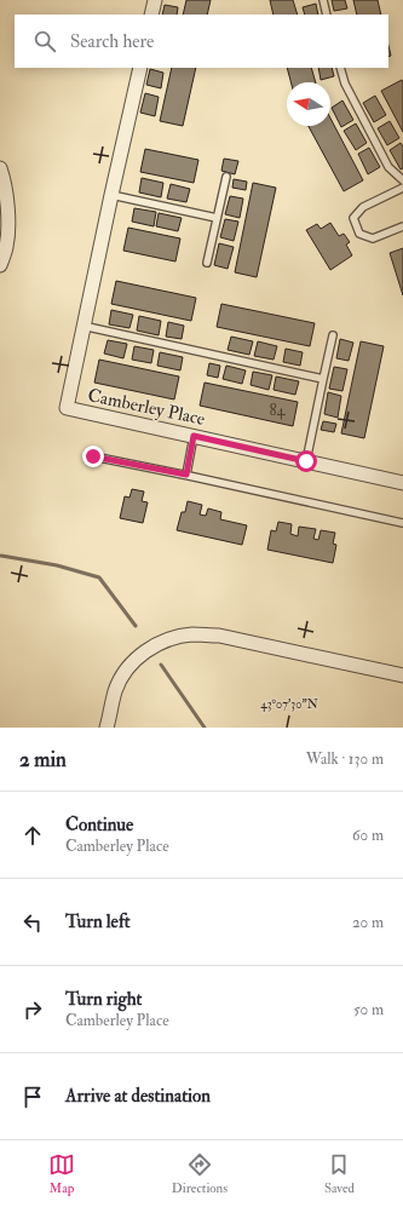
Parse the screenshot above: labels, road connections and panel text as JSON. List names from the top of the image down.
{
  "streets": {
    "street": ["Camberley Place"]
  },
  "house_numbers": ["84"],
  "north": "left",
  "page": {
    "search": "Search here",
    "heading": ["2 min", "Walk · 130 m"],
    "list": [
      ["Continue", "Camberley Place", "60 m"],
      ["Turn left", "20 m"],
      ["Turn right", "Camberley Place", "50 m"],
      "Arrive at destination"
    ],
    "nav": ["Map", "Directions", "Saved"]
  },
  "coordinates": ["43°07'30\"N"]
}
